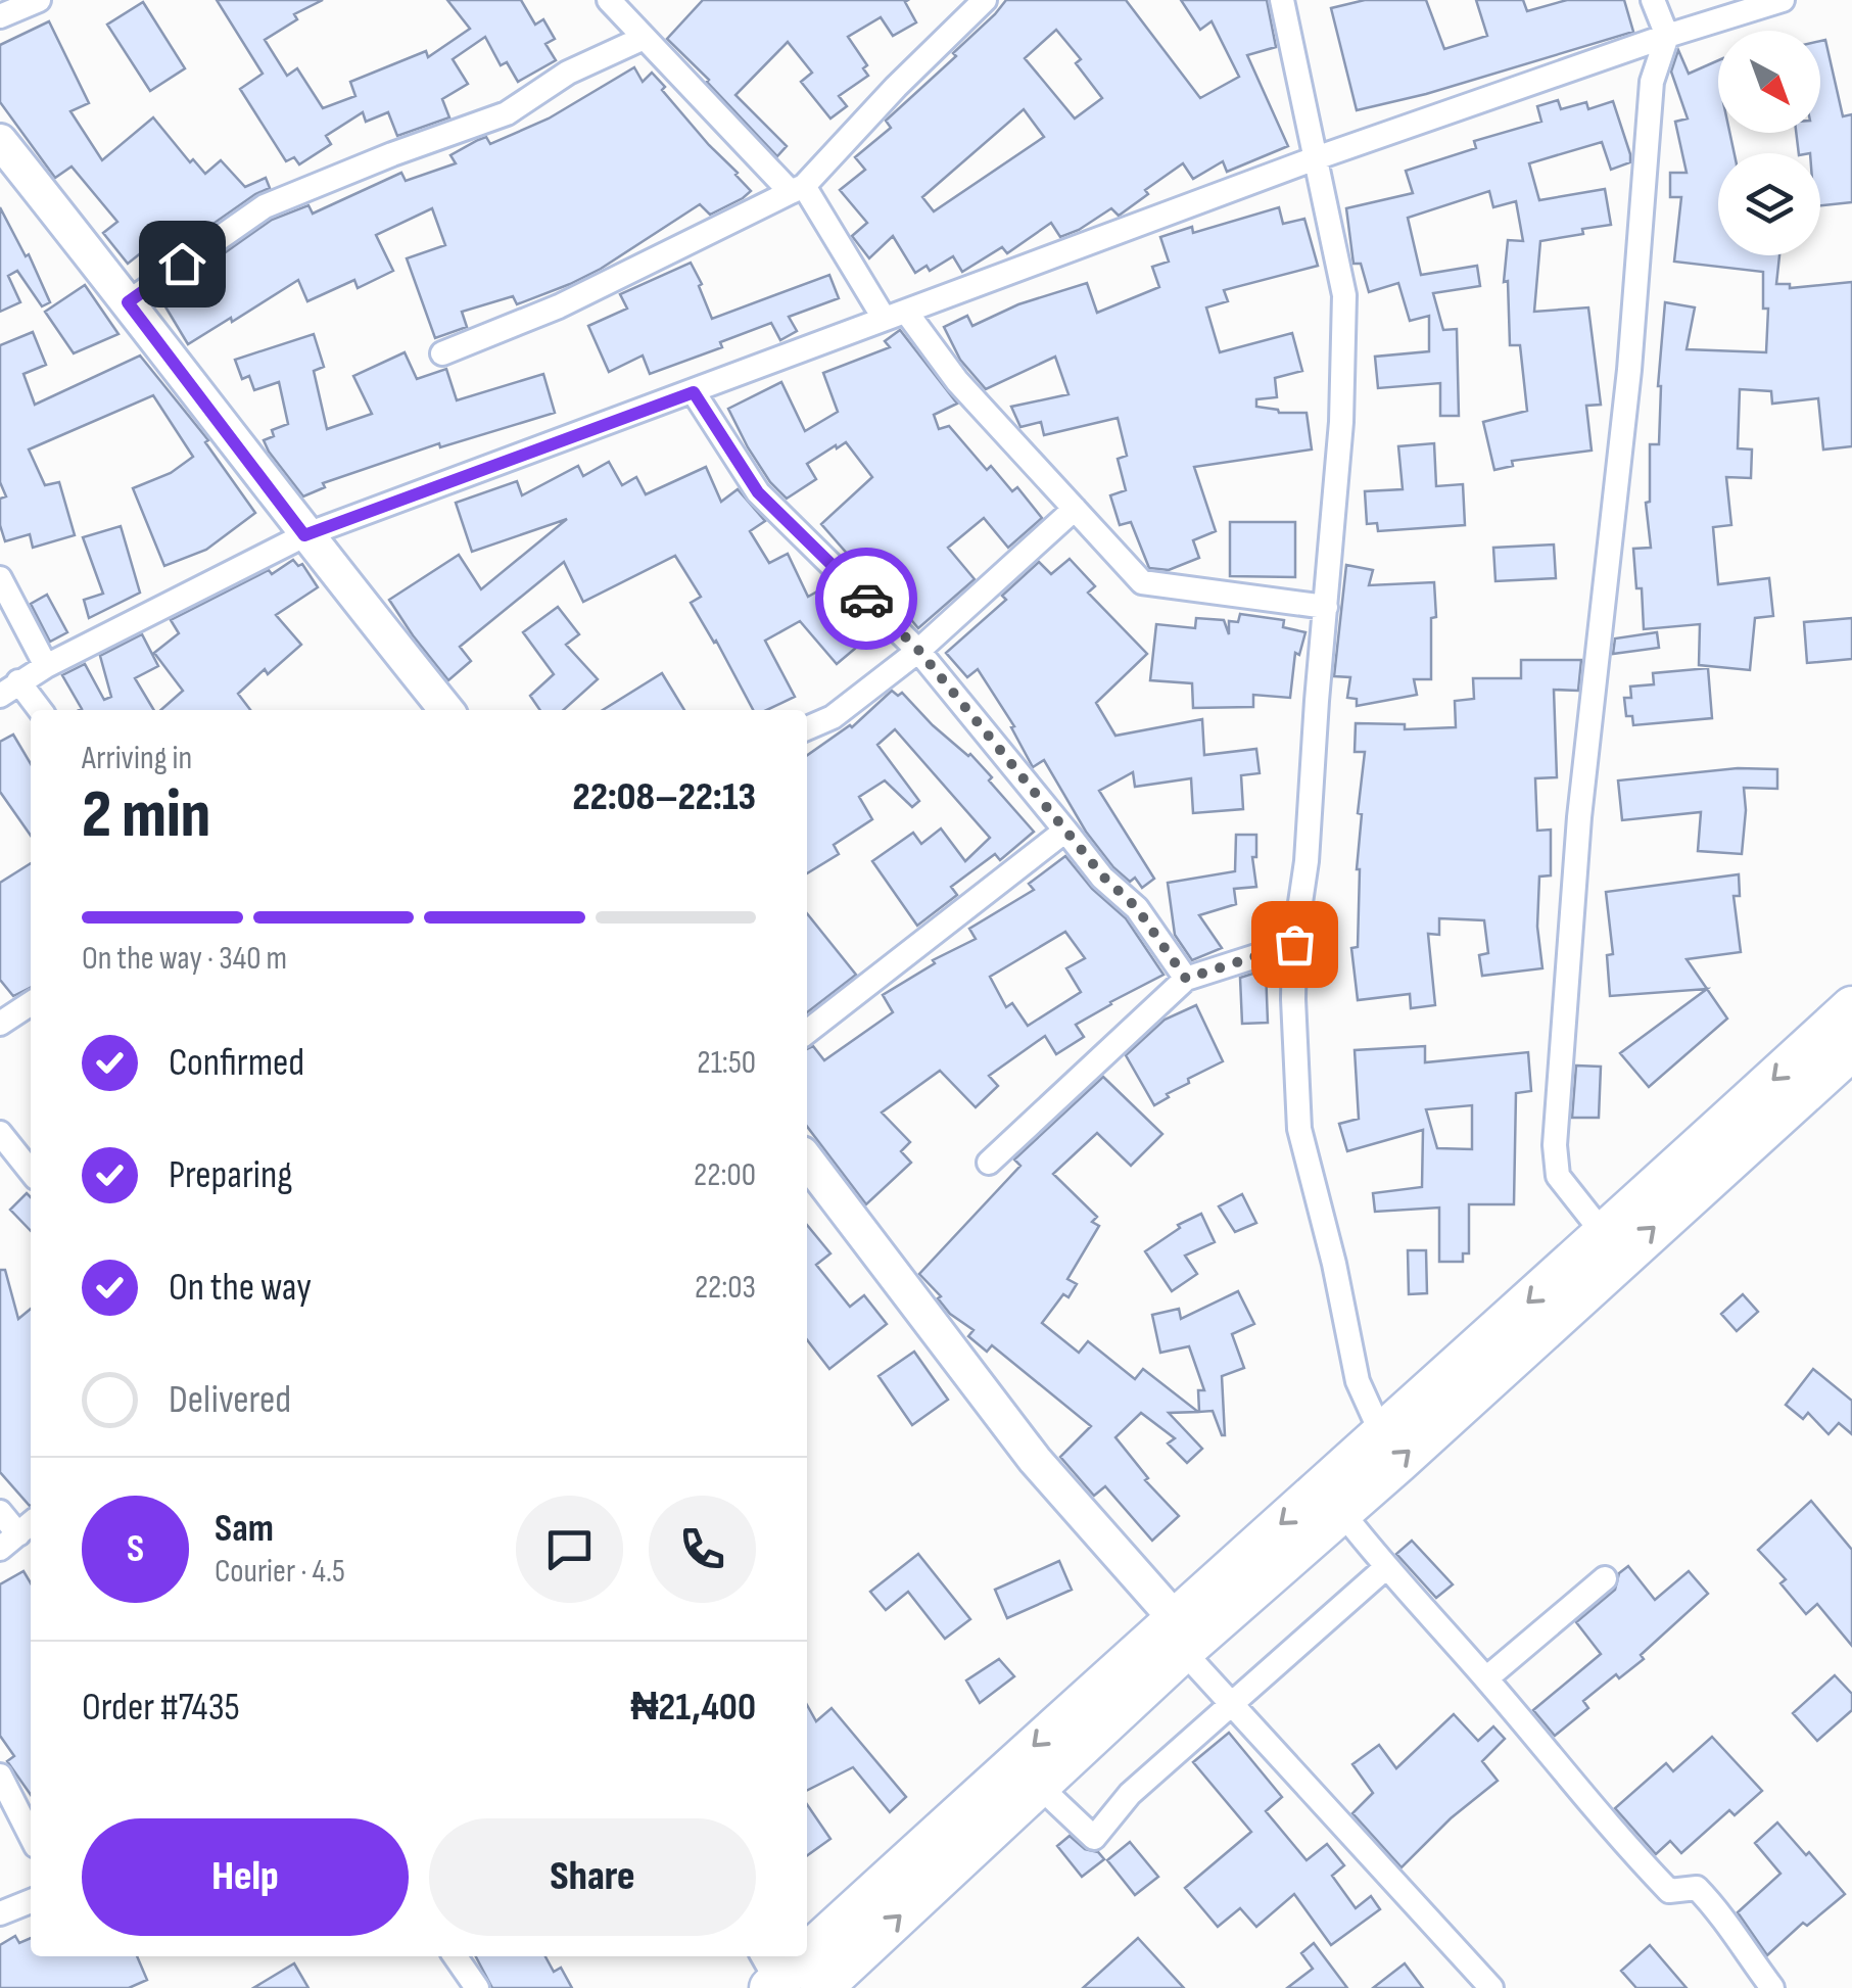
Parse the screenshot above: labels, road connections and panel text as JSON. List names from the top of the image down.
{
  "north": "bottom right",
  "page": {
    "heading": ["2 min", "Arriving in", "22:08–22:13"],
    "panel": [
      "Sam",
      "Courier · 4.5",
      "Order #7435",
      "₦21,400"
    ],
    "bar": "On the way · 340 m",
    "list": [
      ["Confirmed", "21:50"],
      ["Preparing", "22:00"],
      ["On the way", "22:03"],
      "Delivered"
    ],
    "round": "S",
    "buttons": ["Help", "Share"]
  }
}
